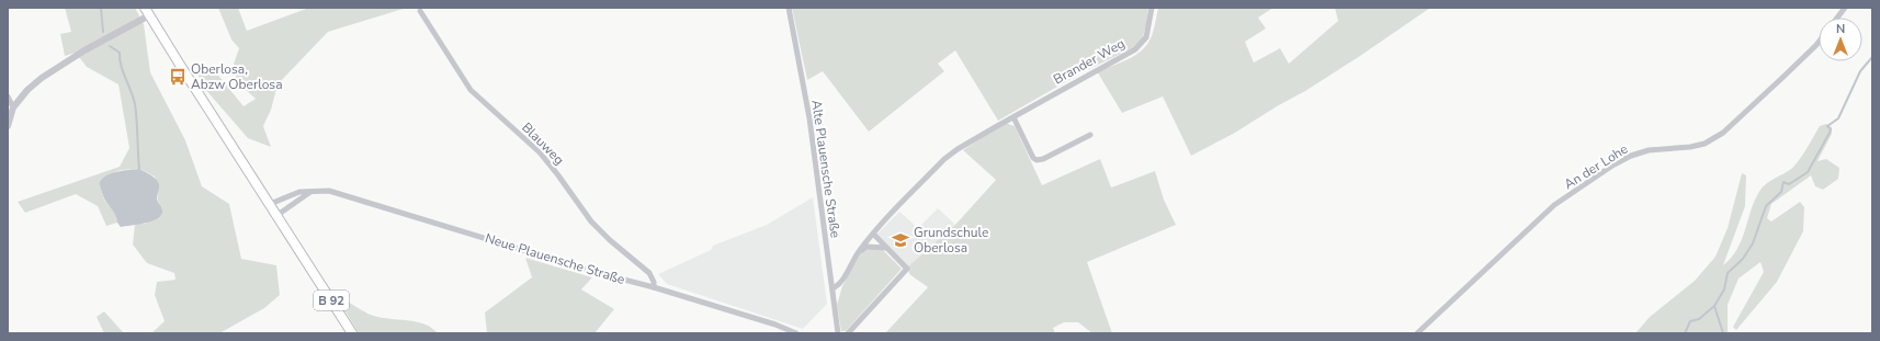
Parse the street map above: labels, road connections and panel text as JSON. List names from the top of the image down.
{
  "streets": {
    "main road": ["B 92"],
    "street": [
      "Brander Weg",
      "Blauweg",
      "An der Lohe",
      "Alte Plauensche Straße",
      "Neue Plauensche Straße"
    ]
  },
  "crossings": [
    ["Brander Weg", "Alte Plauensche Straße"],
    ["Blauweg", "Neue Plauensche Straße"],
    ["Neue Plauensche Straße", "B 92"]
  ],
  "places": {
    "bus stop": ["Oberlosa, Abzw Oberlosa"],
    "school or university": ["Grundschule Oberlosa"]
  },
  "north": "top"
}
